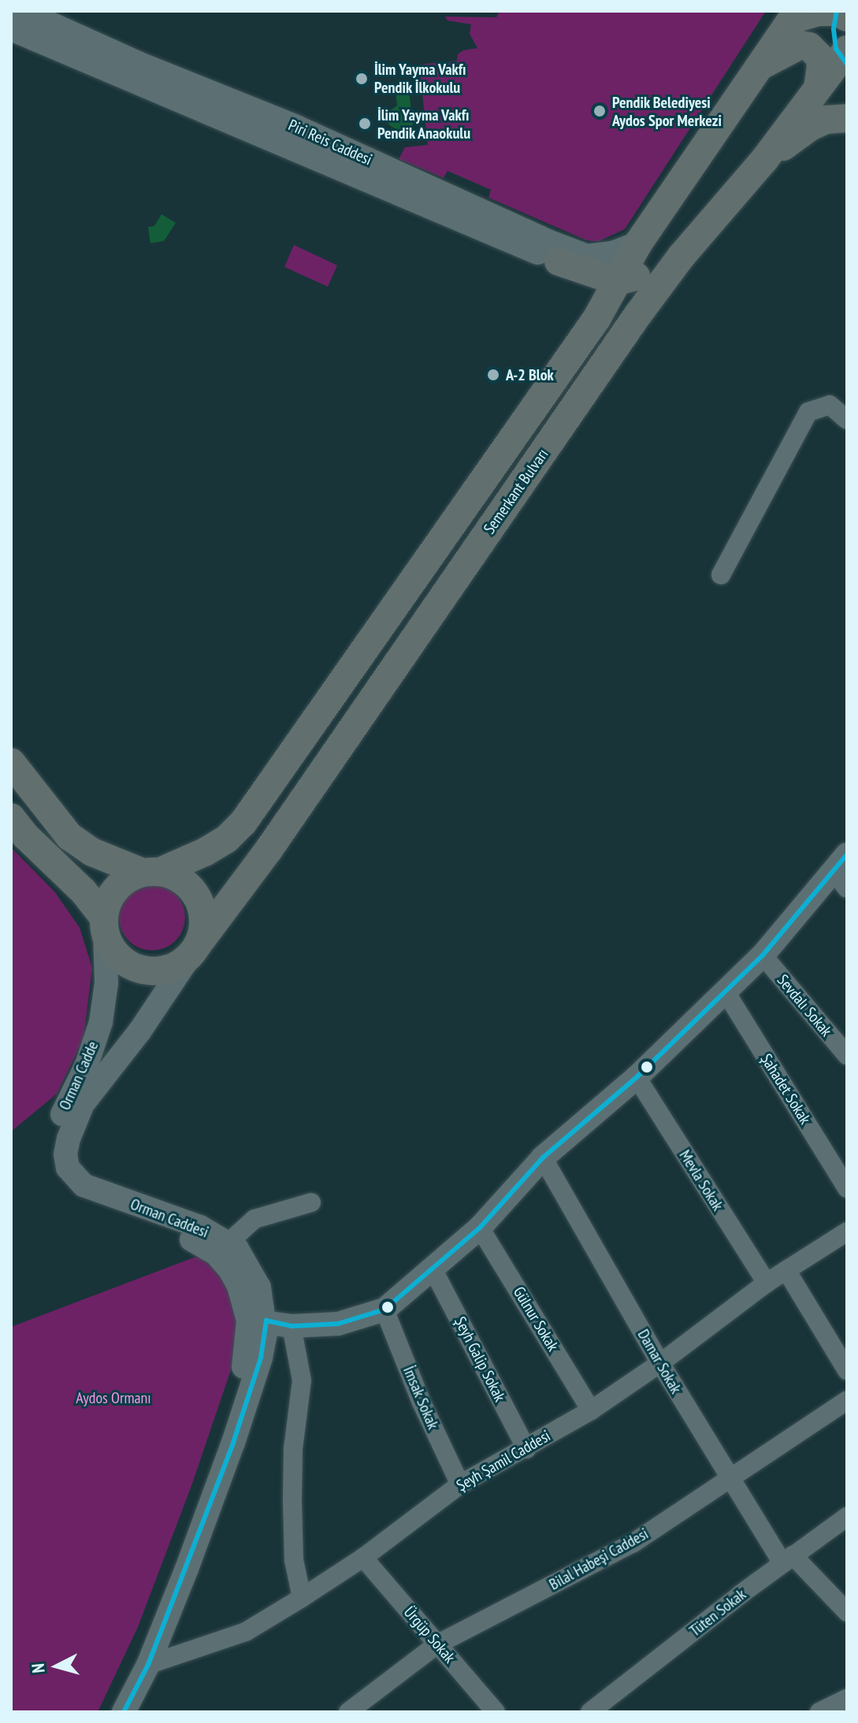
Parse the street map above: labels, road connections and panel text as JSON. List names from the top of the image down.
{
  "streets": {
    "main road": ["Semerkant Bulvarı"],
    "street": [
      "Piri Reis Caddesi",
      "Sevdalı Sokak",
      "Orman Cadde",
      "Şahadet Sokak",
      "Mevla Sokak",
      "Orman Caddesi",
      "Gülnur Sokak",
      "Şeyh Galip Sokak",
      "Damar Sokak",
      "İmsak Sokak",
      "Şeyh Şamil Caddesi",
      "Bilal Habeşi Caddesi",
      "Tüten Sokak",
      "Ürgüp Sokak"
    ]
  },
  "crossings": [
    ["Piri Reis Caddesi", "Semerkant Bulvarı"],
    ["Semerkant Bulvarı", "Orman Cadde"],
    ["Orman Cadde", "Orman Caddesi"],
    ["Mevla Sokak", "Şeyh Şamil Caddesi"],
    ["Orman Caddesi", "Şeyh Şamil Caddesi"],
    ["Gülnur Sokak", "Şeyh Şamil Caddesi"],
    ["Şeyh Galip Sokak", "Şeyh Şamil Caddesi"],
    ["Damar Sokak", "Şeyh Şamil Caddesi"],
    ["Damar Sokak", "Bilal Habeşi Caddesi"],
    ["Damar Sokak", "Tüten Sokak"],
    ["İmsak Sokak", "Şeyh Şamil Caddesi"],
    ["Şeyh Şamil Caddesi", "Ürgüp Sokak"],
    ["Bilal Habeşi Caddesi", "Ürgüp Sokak"]
  ],
  "parks": ["Aydos Ormanı"],
  "places": [
    "İlim Yayma Vakfı Pendik İlkokulu",
    "Pendik Belediyesi Aydos Spor Merkezi",
    "İlim Yayma Vakfı Pendik Anaokulu",
    "A-2 Blok"
  ],
  "north": "left"
}
